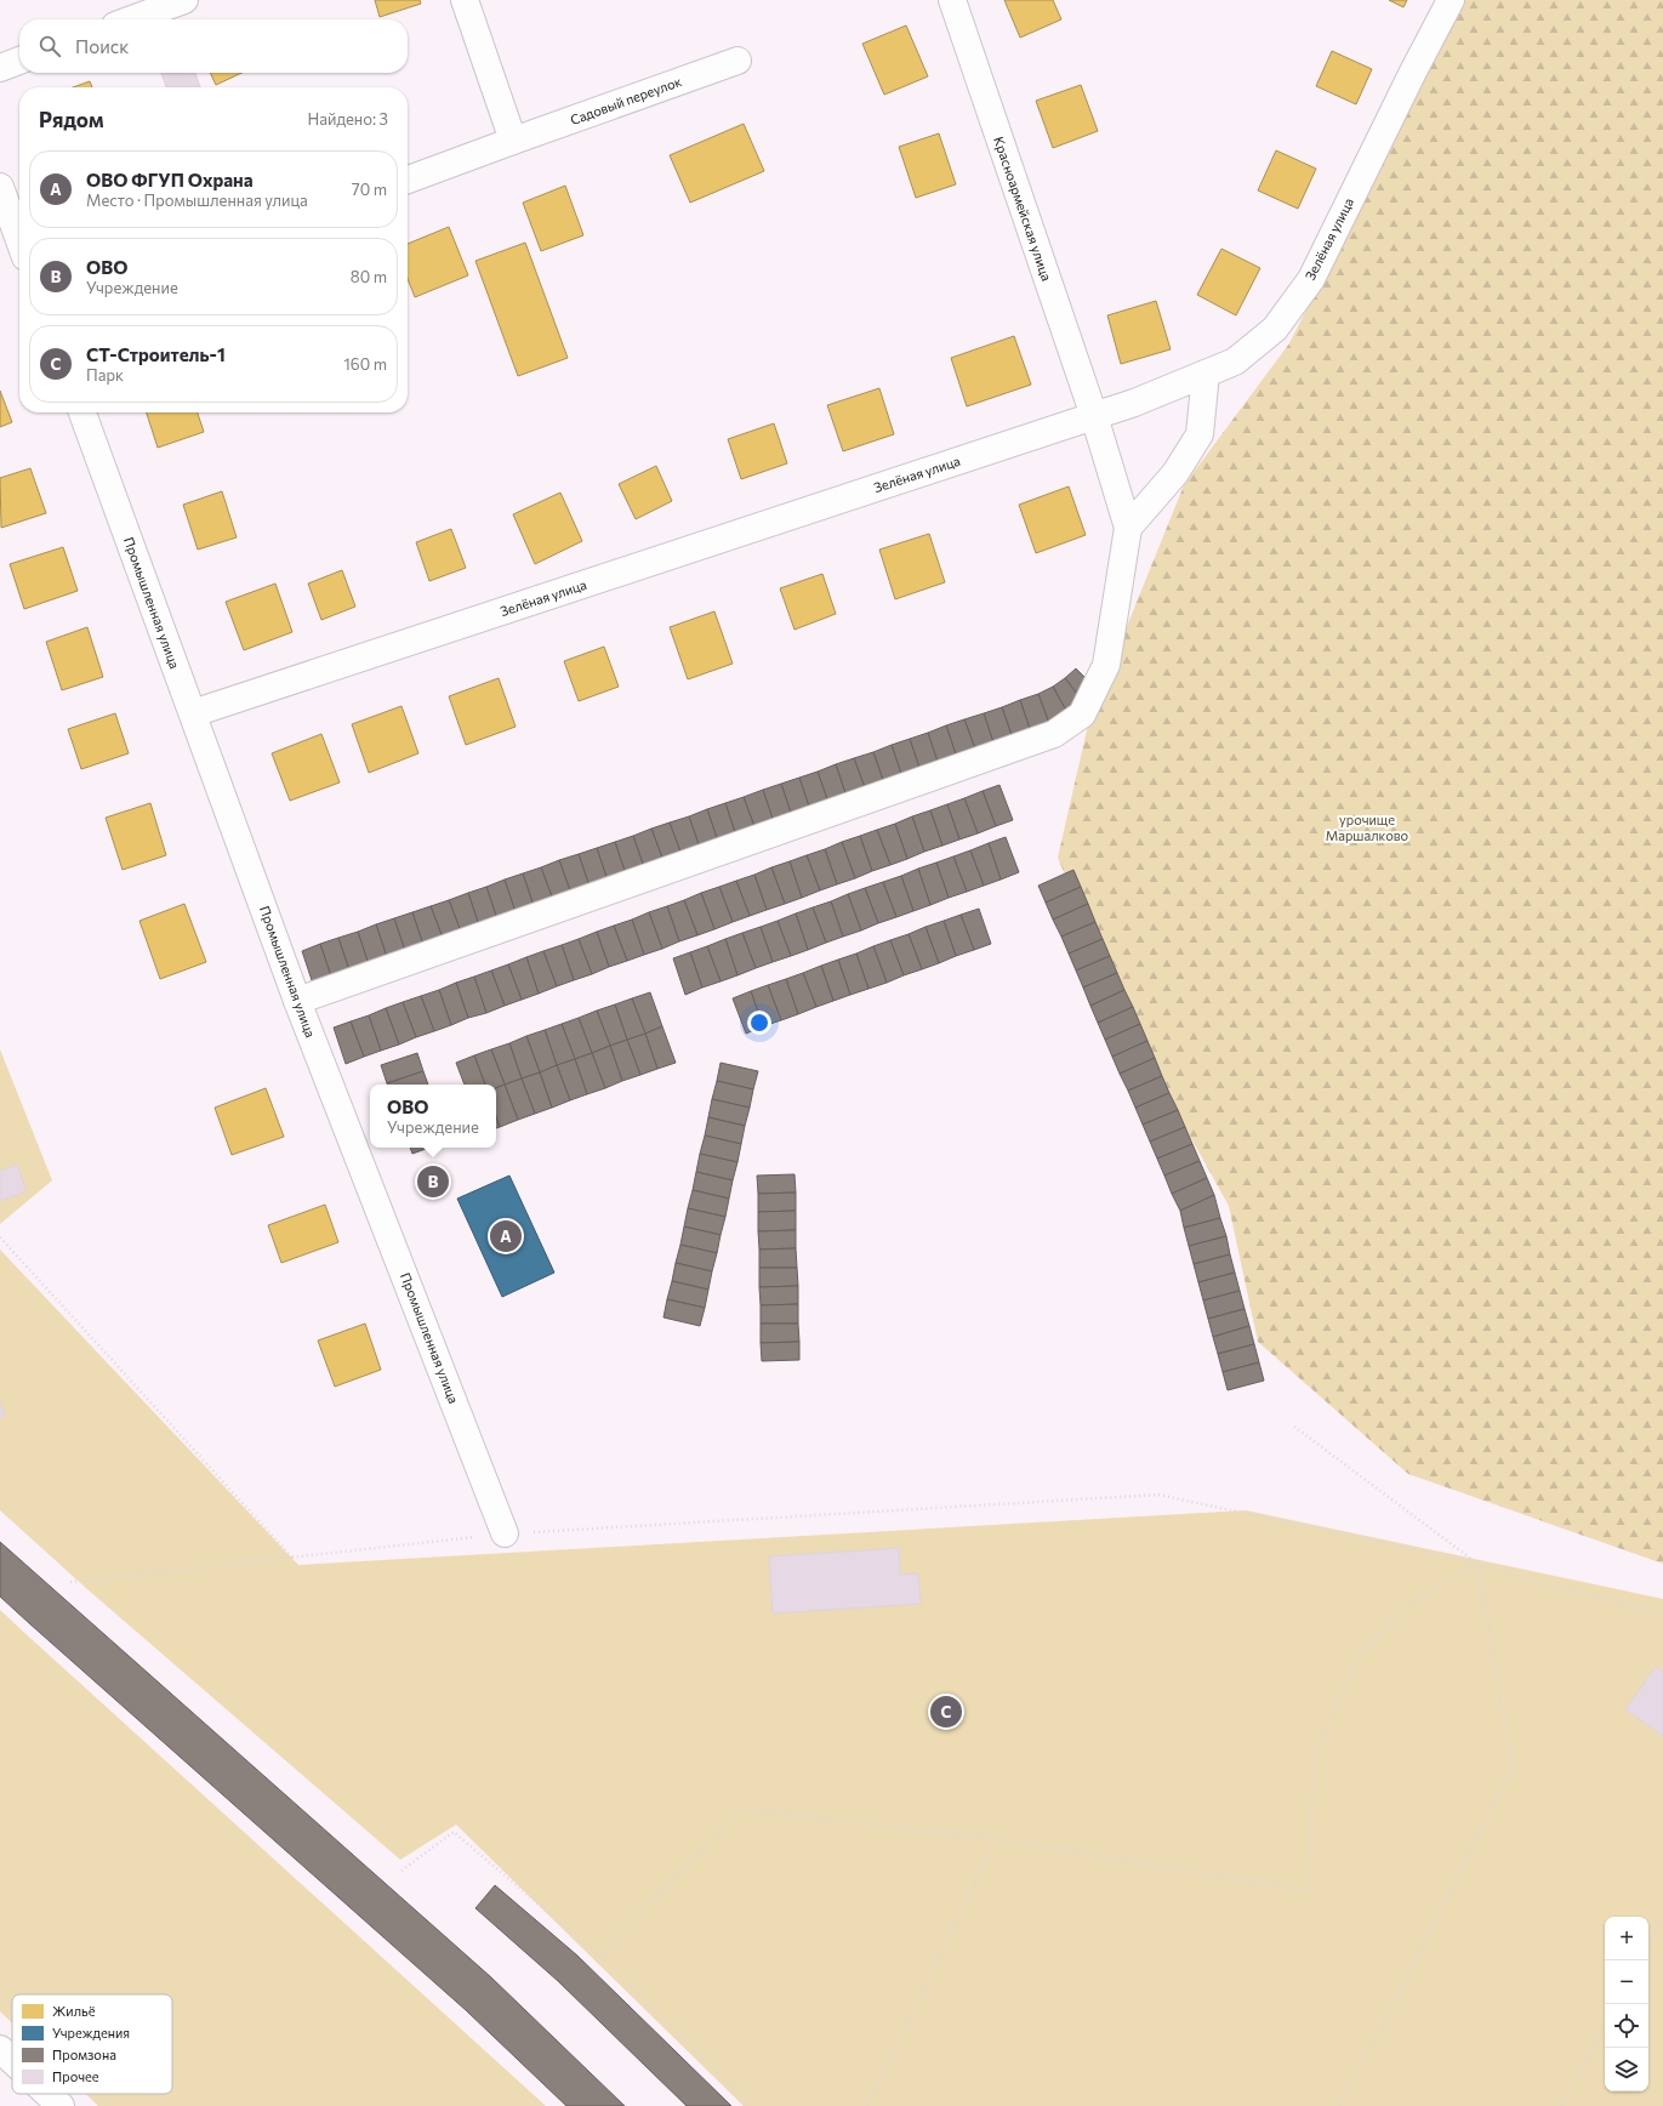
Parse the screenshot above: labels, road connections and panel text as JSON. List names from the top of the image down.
{
  "streets": {
    "street": [
      "Садовый переулок",
      "Красноармейская улица",
      "Зелёная улица",
      "Промышленная улица"
    ]
  },
  "crossings": [
    ["Красноармейская улица", "Зелёная улица"],
    ["Зелёная улица", "Промышленная улица"]
  ],
  "parks": ["урочище Маршалково"],
  "legend": [
    "Жильё",
    "Учреждения",
    "Промзона",
    "Прочее"
  ],
  "page": {
    "search": "Поиск",
    "heading": ["Рядом", "Найдено: 3"],
    "list": [
      {
        "mark": "A",
        "name": "ОВО ФГУП Охрана",
        "note": "Место · Промышленная улица",
        "value": "70 m"
      },
      {
        "mark": "B",
        "name": "ОВО",
        "note": "Учреждение",
        "value": "80 m"
      },
      {
        "mark": "C",
        "name": "СТ-Строитель-1",
        "note": "Парк",
        "value": "160 m"
      }
    ],
    "popup": ["ОВО", "Учреждение"],
    "pins": ["B", "A", "C"],
    "map_buttons": ["+", "−"]
  }
}
